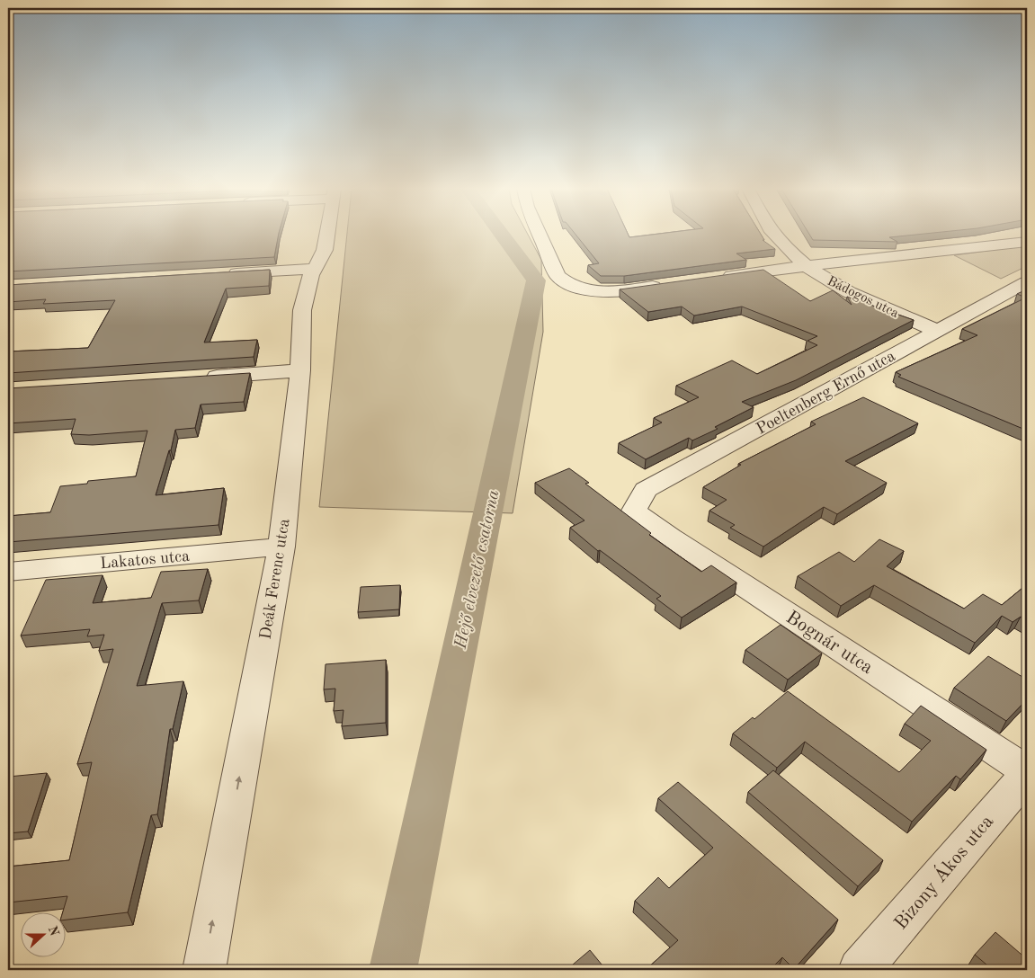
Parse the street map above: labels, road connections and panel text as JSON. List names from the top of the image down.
{
  "streets": {
    "street": [
      "Bádogos utca",
      "Poeltenberg Ernő utca",
      "Lakatos utca",
      "Deák Ferenc utca",
      "Bognár utca",
      "Bizony Ákos utca"
    ]
  },
  "crossings": [
    ["Bádogos utca", "Poeltenberg Ernő utca"],
    ["Poeltenberg Ernő utca", "Bognár utca"],
    ["Lakatos utca", "Deák Ferenc utca"],
    ["Bognár utca", "Bizony Ákos utca"]
  ],
  "one_way": ["Deák Ferenc utca"],
  "water": ["Hejő elvezető csatorna"],
  "north": "right"
}
